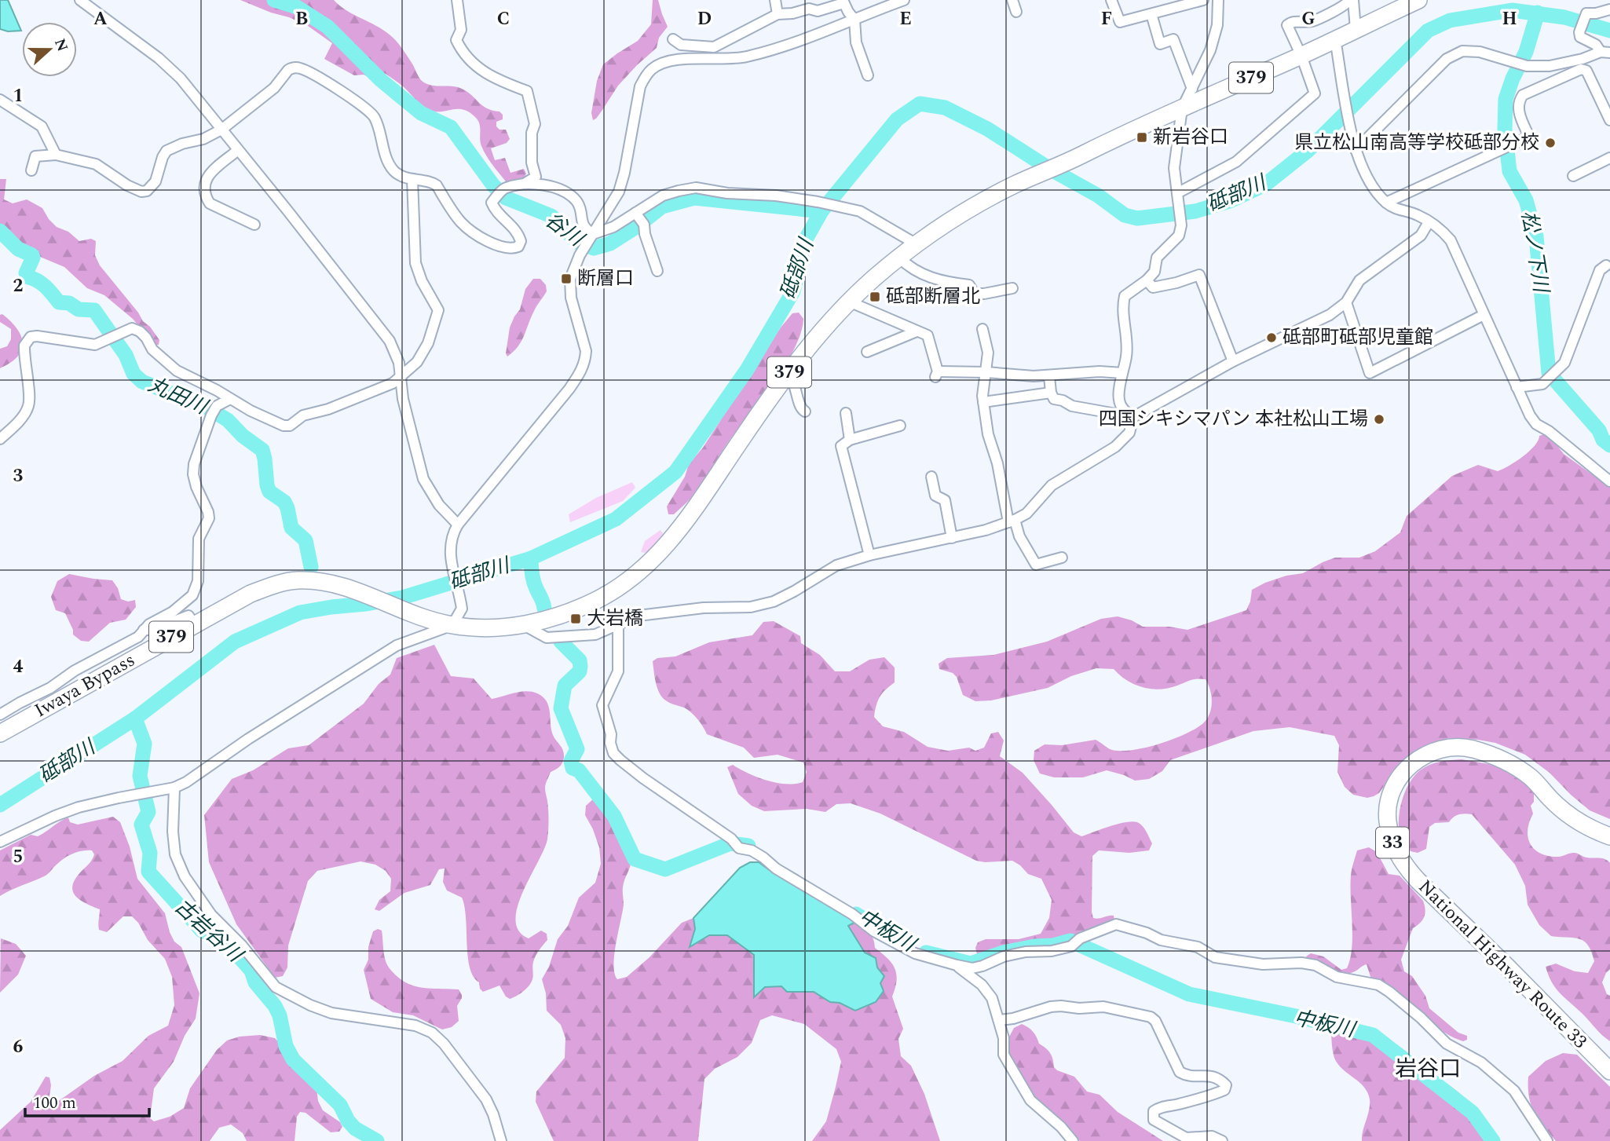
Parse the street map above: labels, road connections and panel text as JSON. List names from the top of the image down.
{
  "streets": {
    "highway": [
      "379",
      "Iwaya Bypass",
      "33",
      "National Highway Route 33"
    ]
  },
  "crossings": [
    ["379", "Iwaya Bypass"]
  ],
  "districts": ["岩谷口"],
  "water": [
    "砥部川",
    "谷川",
    "松ノ下川",
    "丸田川",
    "古岩谷川",
    "中板川"
  ],
  "places": {
    "transit": [
      "新岩谷口",
      "断層口",
      "砥部断層北",
      "大岩橋"
    ],
    "other": ["県立松山南高等学校砥部分校", "砥部町砥部児童館", "四国シキシマパン 本社松山工場"]
  },
  "scale_bar": "100 m",
  "north": "right",
  "grid": {
    "columns": [
      "A",
      "B",
      "C",
      "D",
      "E",
      "F",
      "G",
      "H"
    ],
    "rows": [
      "1",
      "2",
      "3",
      "4",
      "5",
      "6"
    ]
  }
}
